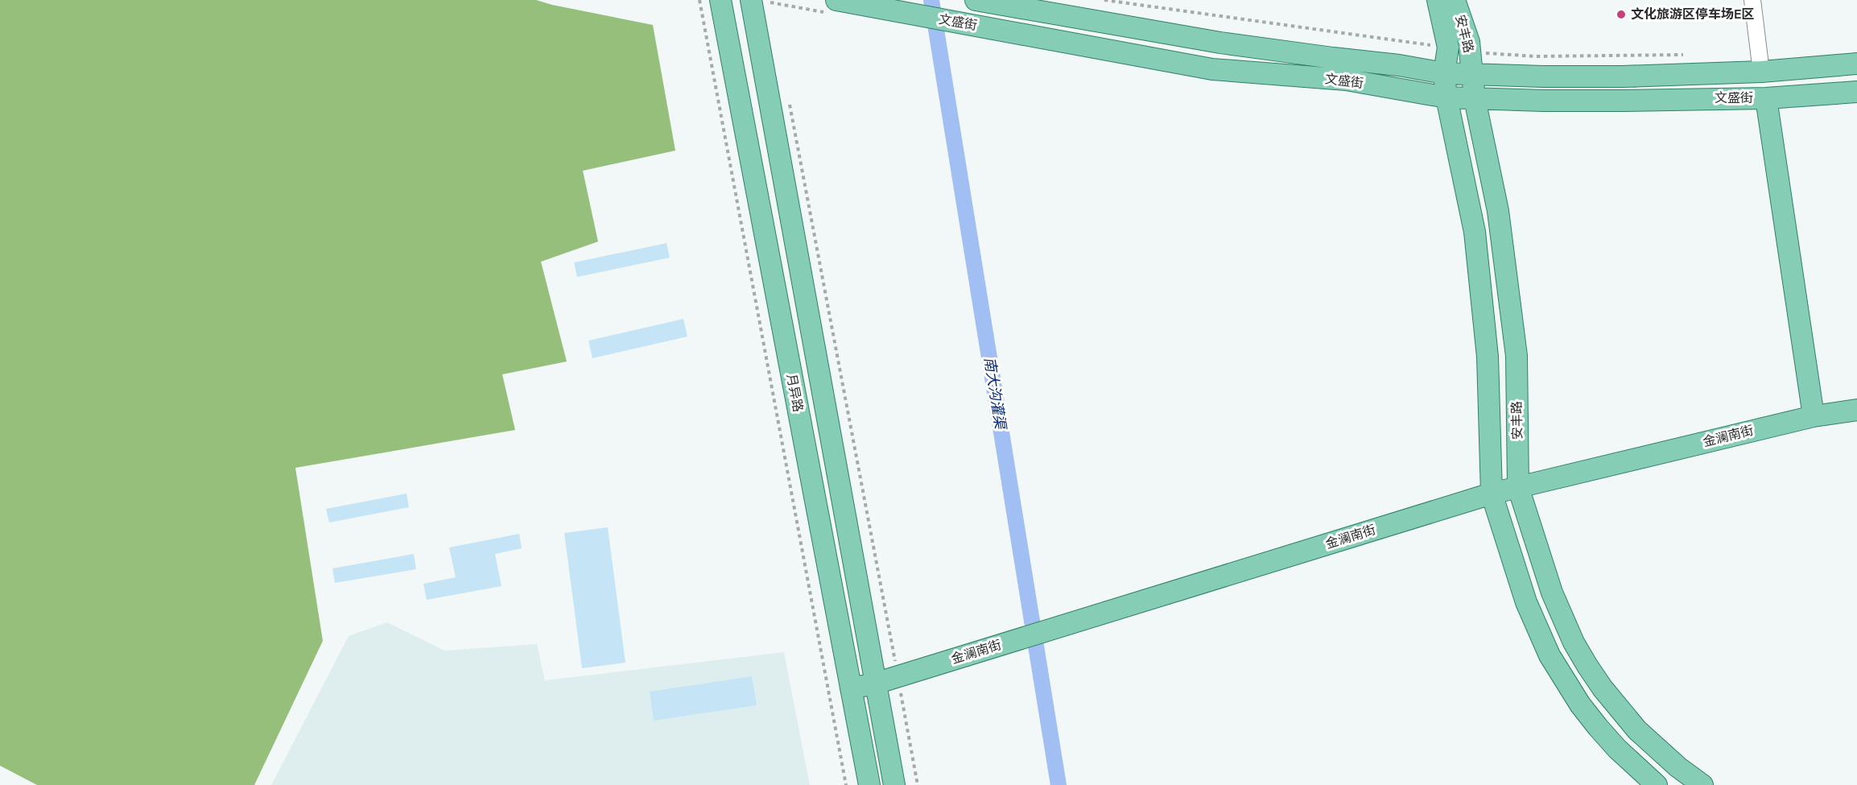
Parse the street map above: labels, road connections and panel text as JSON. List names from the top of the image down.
{
  "streets": {
    "main road": [
      "文盛街",
      "安丰路",
      "月异路",
      "金澜南街"
    ]
  },
  "crossings": [
    ["文盛街", "安丰路"],
    ["安丰路", "金澜南街"],
    ["月异路", "金澜南街"]
  ],
  "water": ["南大沟灌渠"],
  "places": ["文化旅游区停车场E区"]
}
